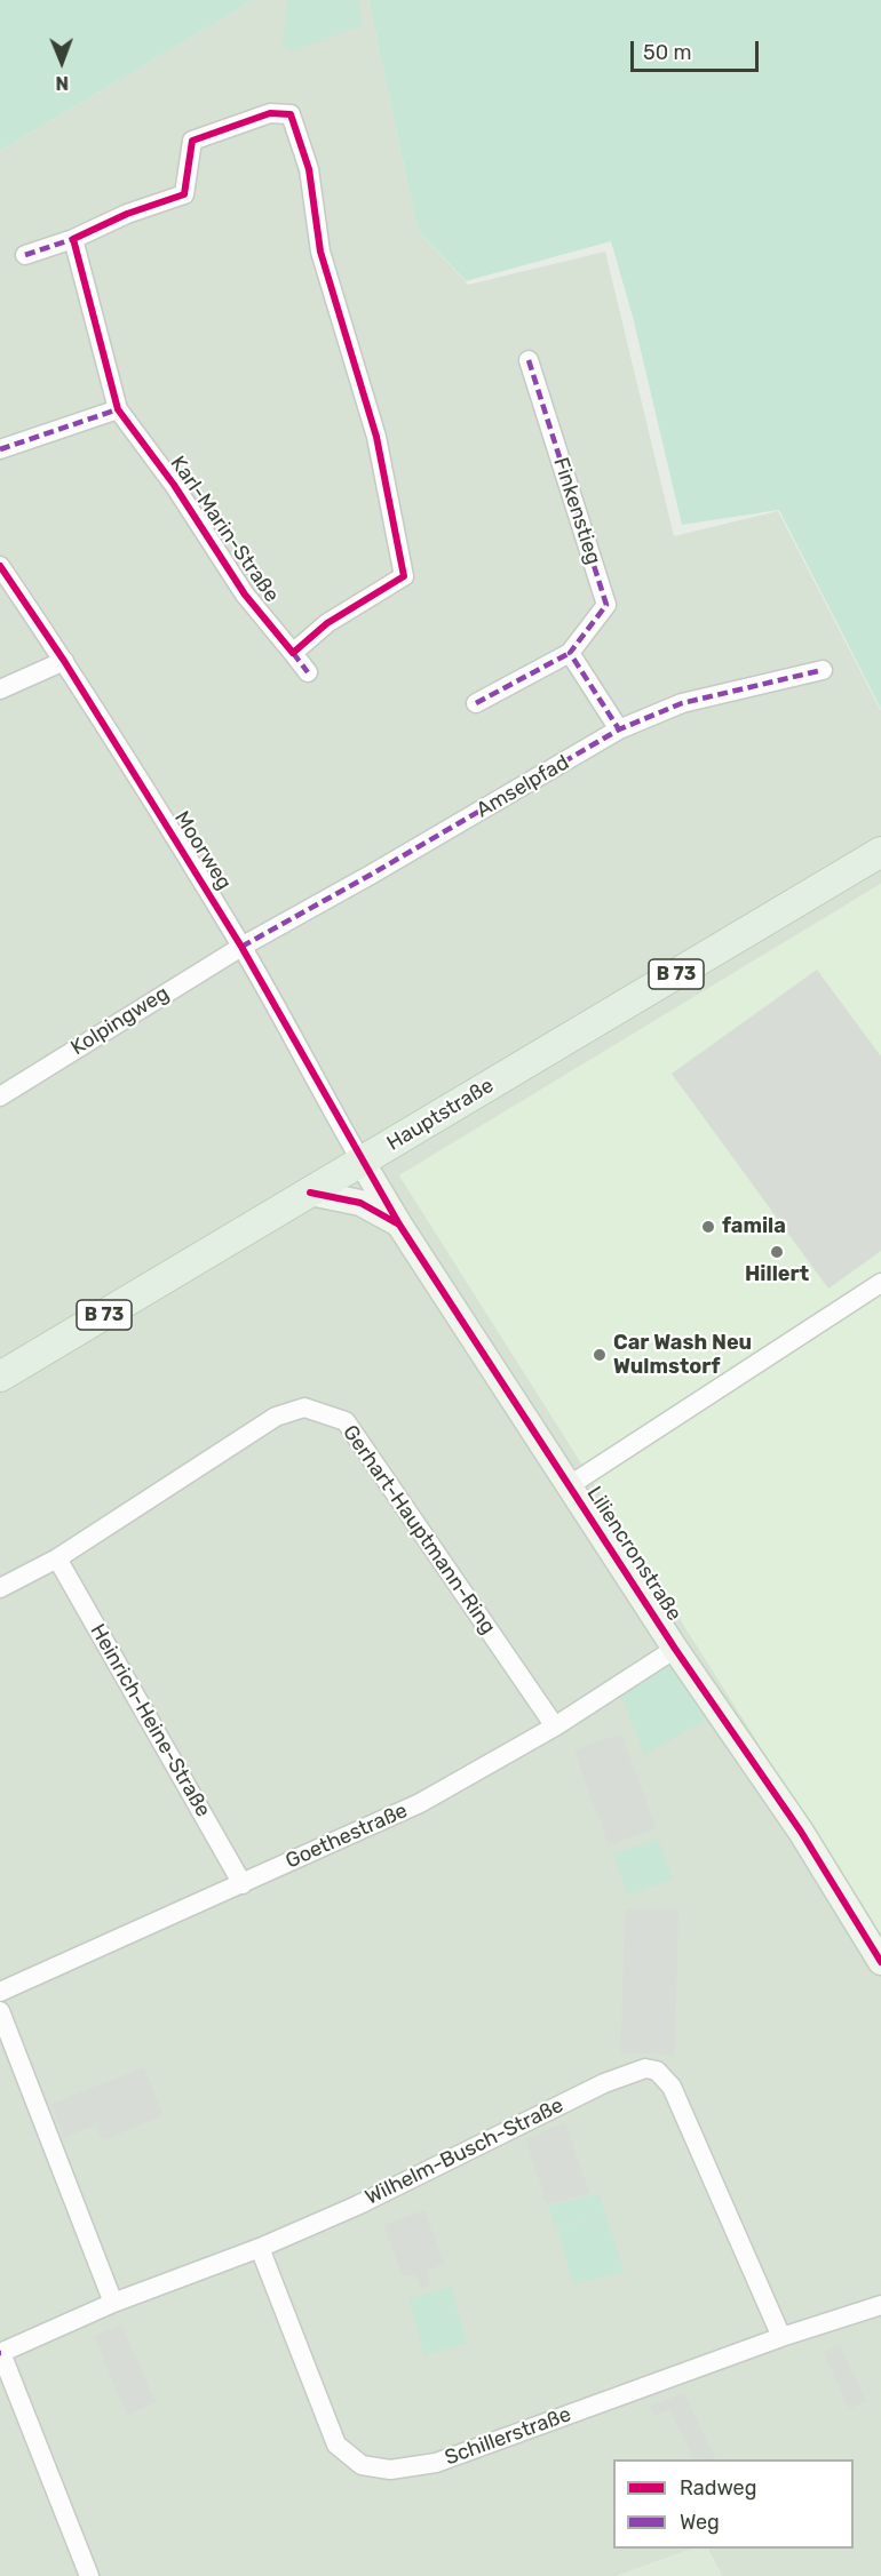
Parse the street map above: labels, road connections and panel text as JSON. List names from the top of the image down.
{
  "streets": {
    "main road": ["B 73", "Hauptstraße"],
    "street": [
      "Finkenstieg",
      "Karl-Marin-Straße",
      "Amselpfad",
      "Moorweg",
      "Kolpingweg",
      "Gerhart-Hauptmann-Ring",
      "Liliencronstraße",
      "Heinrich-Heine-Straße",
      "Goethestraße",
      "Wilhelm-Busch-Straße",
      "Schillerstraße"
    ]
  },
  "crossings": [
    ["Amselpfad", "Moorweg"],
    ["Amselpfad", "Kolpingweg"],
    ["Moorweg", "Kolpingweg"],
    ["Moorweg", "Hauptstraße"],
    ["Moorweg", "Liliencronstraße"],
    ["Hauptstraße", "Liliencronstraße"],
    ["Gerhart-Hauptmann-Ring", "Heinrich-Heine-Straße"],
    ["Gerhart-Hauptmann-Ring", "Goethestraße"],
    ["Liliencronstraße", "Goethestraße"],
    ["Heinrich-Heine-Straße", "Goethestraße"],
    ["Wilhelm-Busch-Straße", "Schillerstraße"]
  ],
  "places": ["famila", "Hillert", "Car Wash Neu Wulmstorf"],
  "legend": ["Radweg", "Weg"],
  "scale_bar": "50 m",
  "north": "bottom"
}
